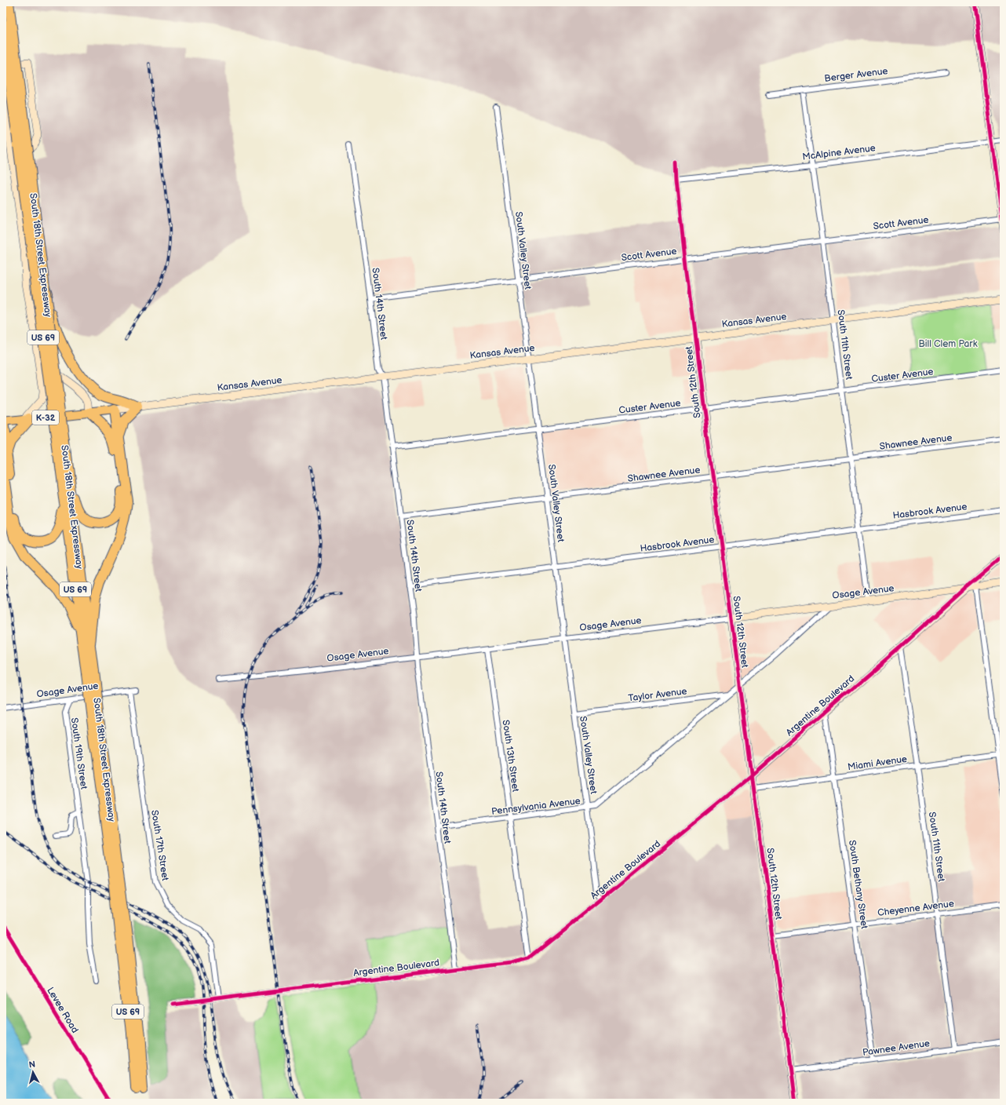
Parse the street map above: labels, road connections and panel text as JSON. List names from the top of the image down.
{
  "streets": {
    "highway": ["South 18th Street Expressway", "US 69"],
    "main road": ["Kansas Avenue", "K-32"],
    "street": [
      "Berger Avenue",
      "McAlpine Avenue",
      "Scott Avenue",
      "South Valley Street",
      "South 14th Street",
      "South 11th Street",
      "Custer Avenue",
      "South 12th Street",
      "Shawnee Avenue",
      "Hasbrook Avenue",
      "Osage Avenue",
      "Taylor Avenue",
      "Argentine Boulevard",
      "South 19th Street",
      "South 13th Street",
      "Miami Avenue",
      "Pennsylvania Avenue",
      "South 17th Street",
      "South Bethany Street",
      "Cheyenne Avenue",
      "Pawnee Avenue"
    ],
    "cycle path": ["Levee Road"]
  },
  "crossings": [
    ["Berger Avenue", "South 11th Street"],
    ["McAlpine Avenue", "South 11th Street"],
    ["McAlpine Avenue", "South 12th Street"],
    ["Scott Avenue", "South Valley Street"],
    ["Scott Avenue", "South 14th Street"],
    ["Scott Avenue", "South 11th Street"],
    ["Scott Avenue", "South 12th Street"],
    ["South Valley Street", "Kansas Avenue"],
    ["South Valley Street", "Custer Avenue"],
    ["South Valley Street", "Shawnee Avenue"],
    ["South Valley Street", "Hasbrook Avenue"],
    ["South Valley Street", "Osage Avenue"],
    ["South Valley Street", "Taylor Avenue"],
    ["South Valley Street", "Argentine Boulevard"],
    ["South Valley Street", "Pennsylvania Avenue"],
    ["South 14th Street", "Kansas Avenue"],
    ["South 14th Street", "Custer Avenue"],
    ["South 14th Street", "Shawnee Avenue"],
    ["South 14th Street", "Hasbrook Avenue"],
    ["South 14th Street", "Osage Avenue"],
    ["South 14th Street", "Argentine Boulevard"],
    ["South 14th Street", "Pennsylvania Avenue"],
    ["Kansas Avenue", "South 11th Street"],
    ["Kansas Avenue", "South 12th Street"],
    ["South 11th Street", "Custer Avenue"],
    ["South 11th Street", "Shawnee Avenue"],
    ["South 11th Street", "Hasbrook Avenue"],
    ["South 11th Street", "Osage Avenue"],
    ["South 11th Street", "Argentine Boulevard"],
    ["South 11th Street", "Miami Avenue"],
    ["South 11th Street", "Cheyenne Avenue"],
    ["South 11th Street", "Pawnee Avenue"],
    ["Custer Avenue", "South 12th Street"],
    ["South 12th Street", "Shawnee Avenue"],
    ["South 12th Street", "Hasbrook Avenue"],
    ["South 12th Street", "Osage Avenue"],
    ["South 12th Street", "Taylor Avenue"],
    ["South 12th Street", "Argentine Boulevard"],
    ["South 12th Street", "Miami Avenue"],
    ["South 12th Street", "Cheyenne Avenue"],
    ["South 12th Street", "Pawnee Avenue"],
    ["Osage Avenue", "Argentine Boulevard"],
    ["Osage Avenue", "South 19th Street"],
    ["Osage Avenue", "South 13th Street"],
    ["Osage Avenue", "South 17th Street"],
    ["Taylor Avenue", "Pennsylvania Avenue"],
    ["Argentine Boulevard", "South 13th Street"],
    ["Argentine Boulevard", "South 17th Street"],
    ["Argentine Boulevard", "South Bethany Street"],
    ["South 13th Street", "Pennsylvania Avenue"],
    ["Miami Avenue", "South Bethany Street"],
    ["South Bethany Street", "Cheyenne Avenue"],
    ["South Bethany Street", "Pawnee Avenue"]
  ],
  "parks": ["Bill Clem Park"],
  "north": "top"
}
